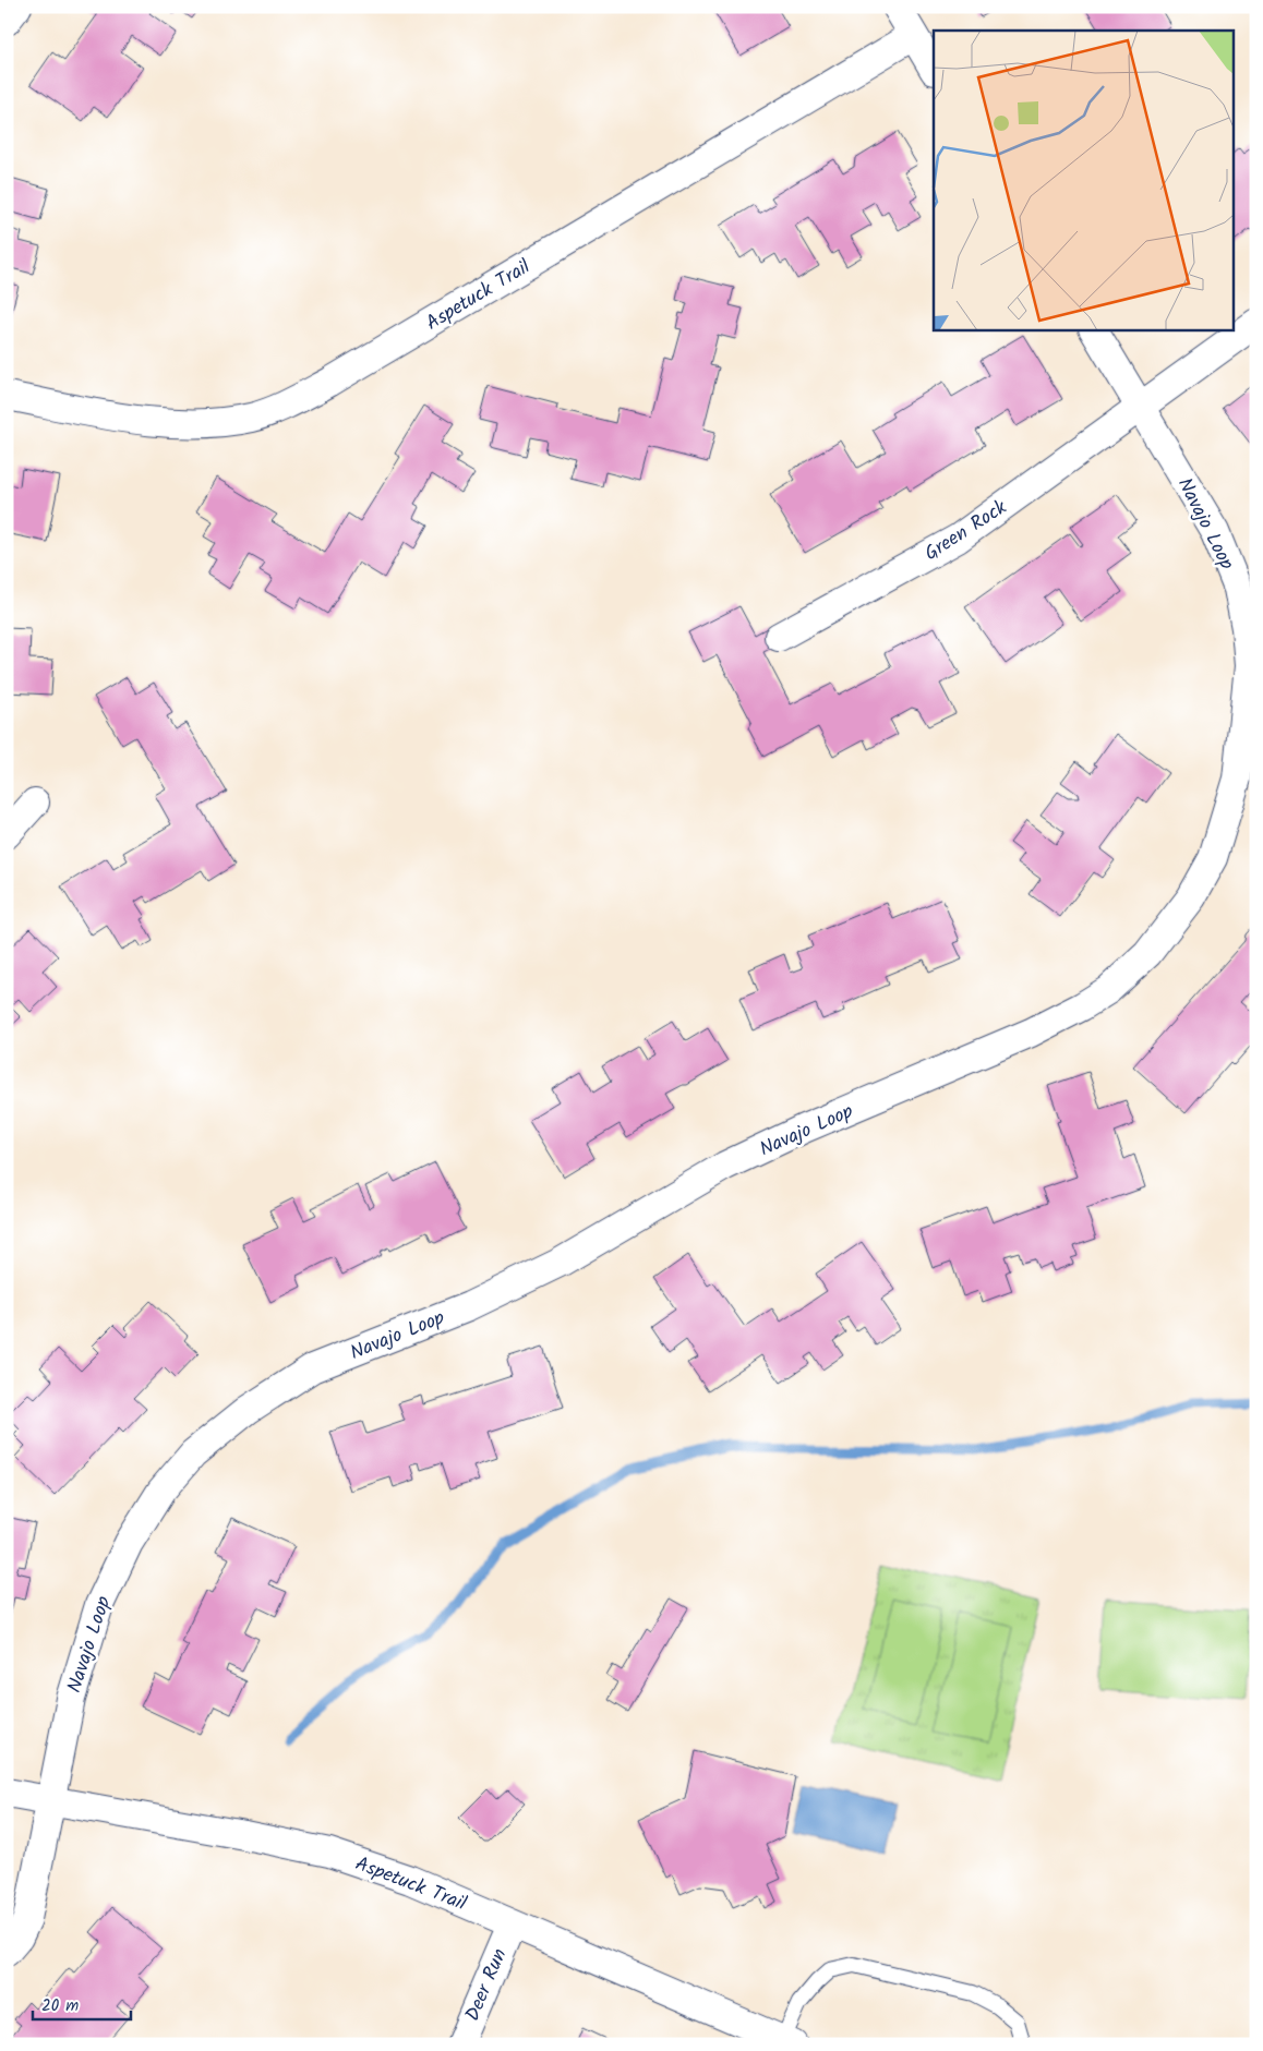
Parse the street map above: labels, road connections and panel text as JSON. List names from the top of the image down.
{
  "streets": {
    "street": [
      "Aspetuck Trail",
      "Navajo Loop",
      "Green Rock",
      "Deer Run"
    ]
  },
  "crossings": [
    ["Aspetuck Trail", "Navajo Loop"],
    ["Aspetuck Trail", "Deer Run"],
    ["Navajo Loop", "Green Rock"]
  ],
  "scale_bar": "20 m"
}
